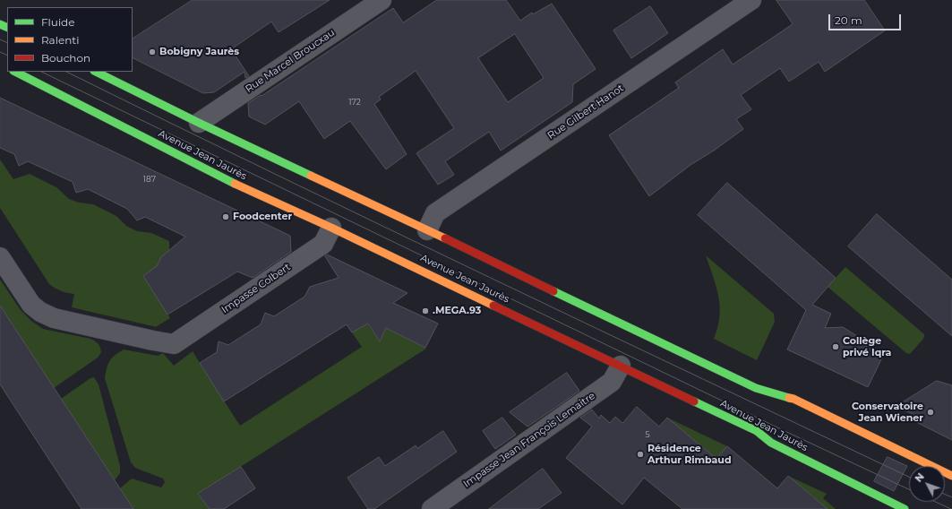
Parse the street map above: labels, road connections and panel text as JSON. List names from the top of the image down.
{
  "streets": {
    "street": [
      "Rue Marcel Broucxau",
      "Rue Gilbert Hanot",
      "Avenue Jean Jaurès",
      "Impasse Colbert",
      "Impasse Jean François Lemaitre"
    ]
  },
  "crossings": [
    ["Avenue Jean Jaurès", "Impasse Colbert"],
    ["Avenue Jean Jaurès", "Impasse Jean François Lemaitre"]
  ],
  "places": [
    "Bobigny Jaurès",
    "Foodcenter",
    ".MEGA.93",
    "Collège privé Iqra",
    "Conservatoire Jean Wiener",
    "Résidence Arthur Rimbaud"
  ],
  "house_numbers": ["172", "187", "5"],
  "legend": ["Fluide", "Ralenti", "Bouchon"],
  "scale_bar": "20 m",
  "north": "top left"
}
